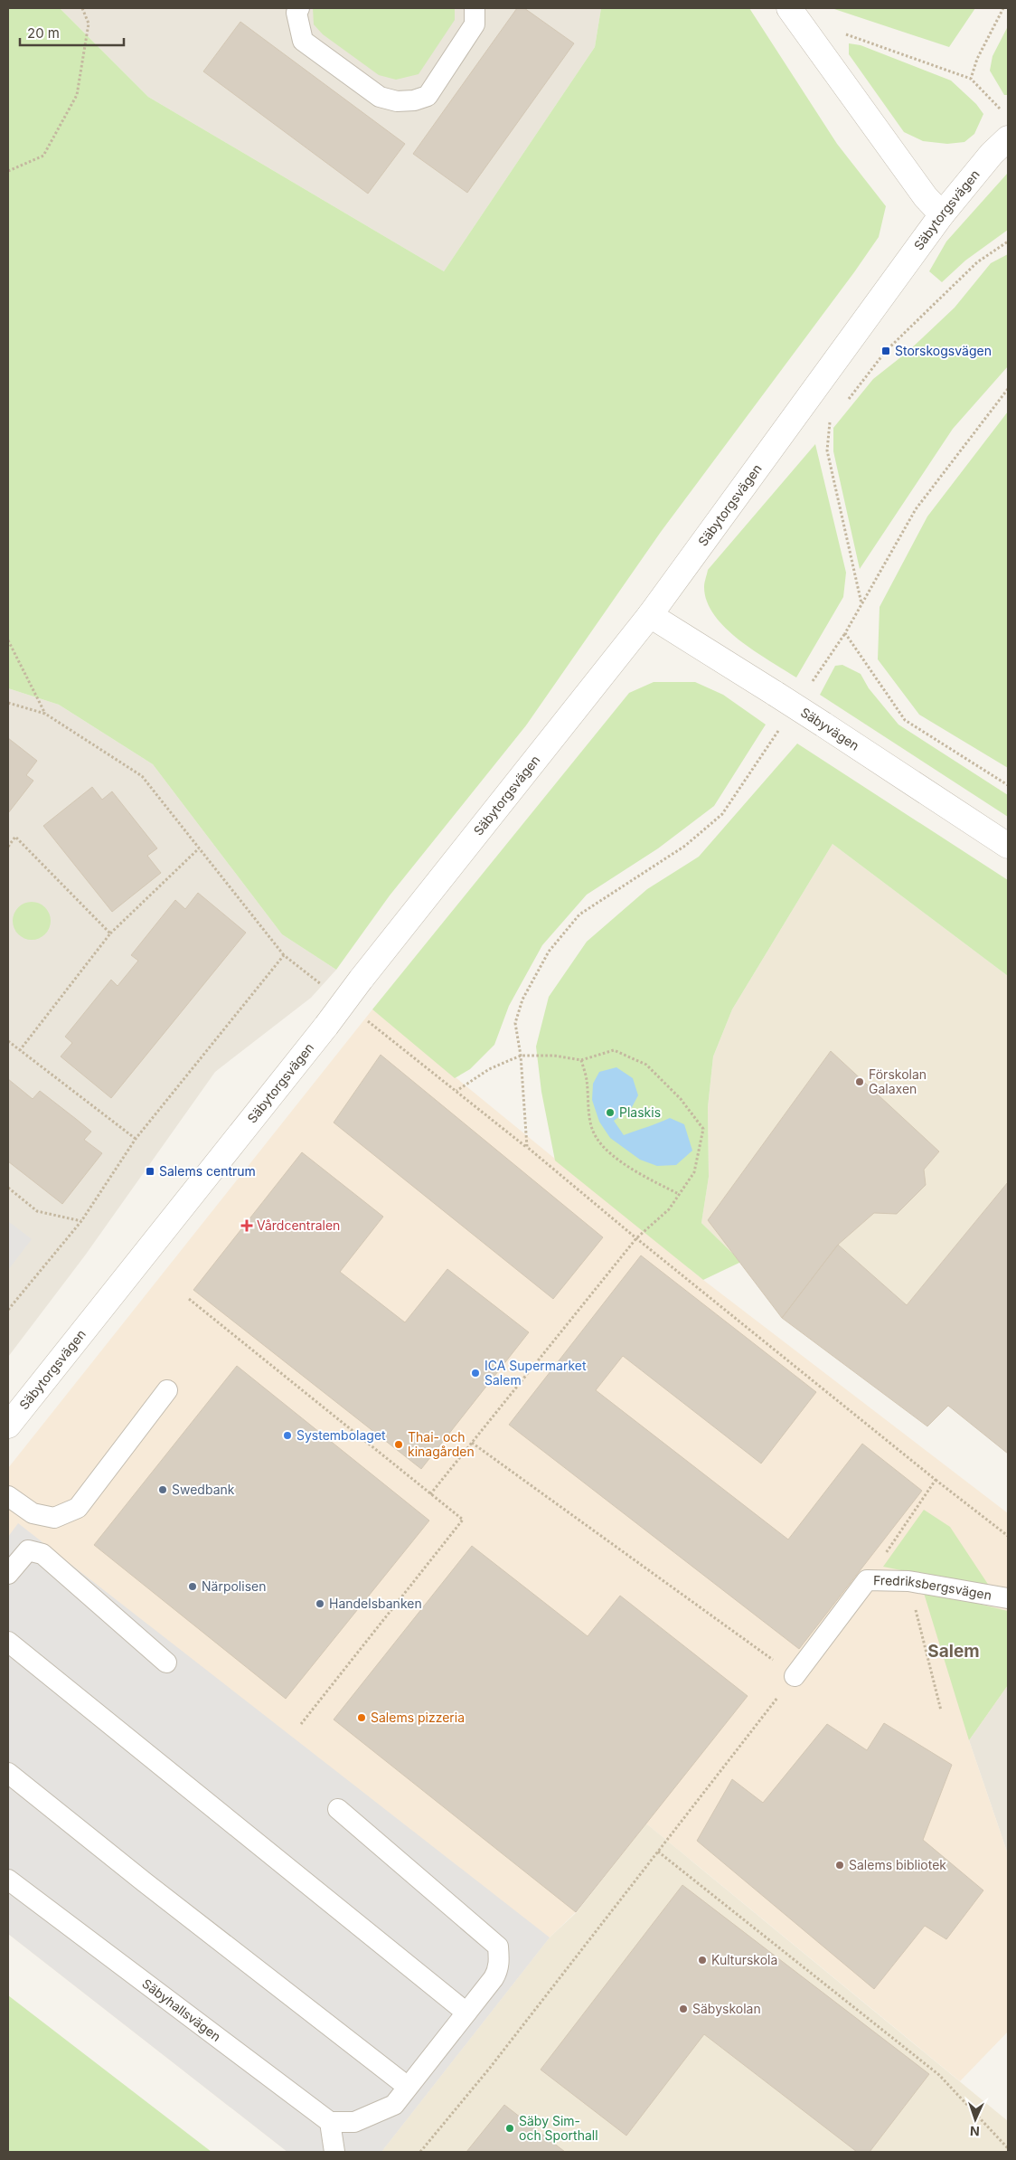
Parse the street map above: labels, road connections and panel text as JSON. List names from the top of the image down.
{
  "streets": {
    "street": ["Säbytorgsvägen", "Säbyvägen"],
    "lane": ["Fredriksbergsvägen", "Säbyhallsvägen"]
  },
  "crossings": [
    ["Säbytorgsvägen", "Säbyvägen"]
  ],
  "districts": ["Salem"],
  "places": {
    "transit": ["Storskogsvägen", "Salems centrum"],
    "other": [
      "Förskolan Galaxen",
      "Plaskis",
      "ICA Supermarket Salem",
      "Systembolaget",
      "Thai- och kinagården",
      "Swedbank",
      "Närpolisen",
      "Handelsbanken",
      "Salems pizzeria",
      "Salems bibliotek",
      "Kulturskola",
      "Säbyskolan",
      "Säby Sim- och Sporthall"
    ],
    "health": ["Vårdcentralen"]
  },
  "scale_bar": "20 m",
  "north": "bottom"
}
